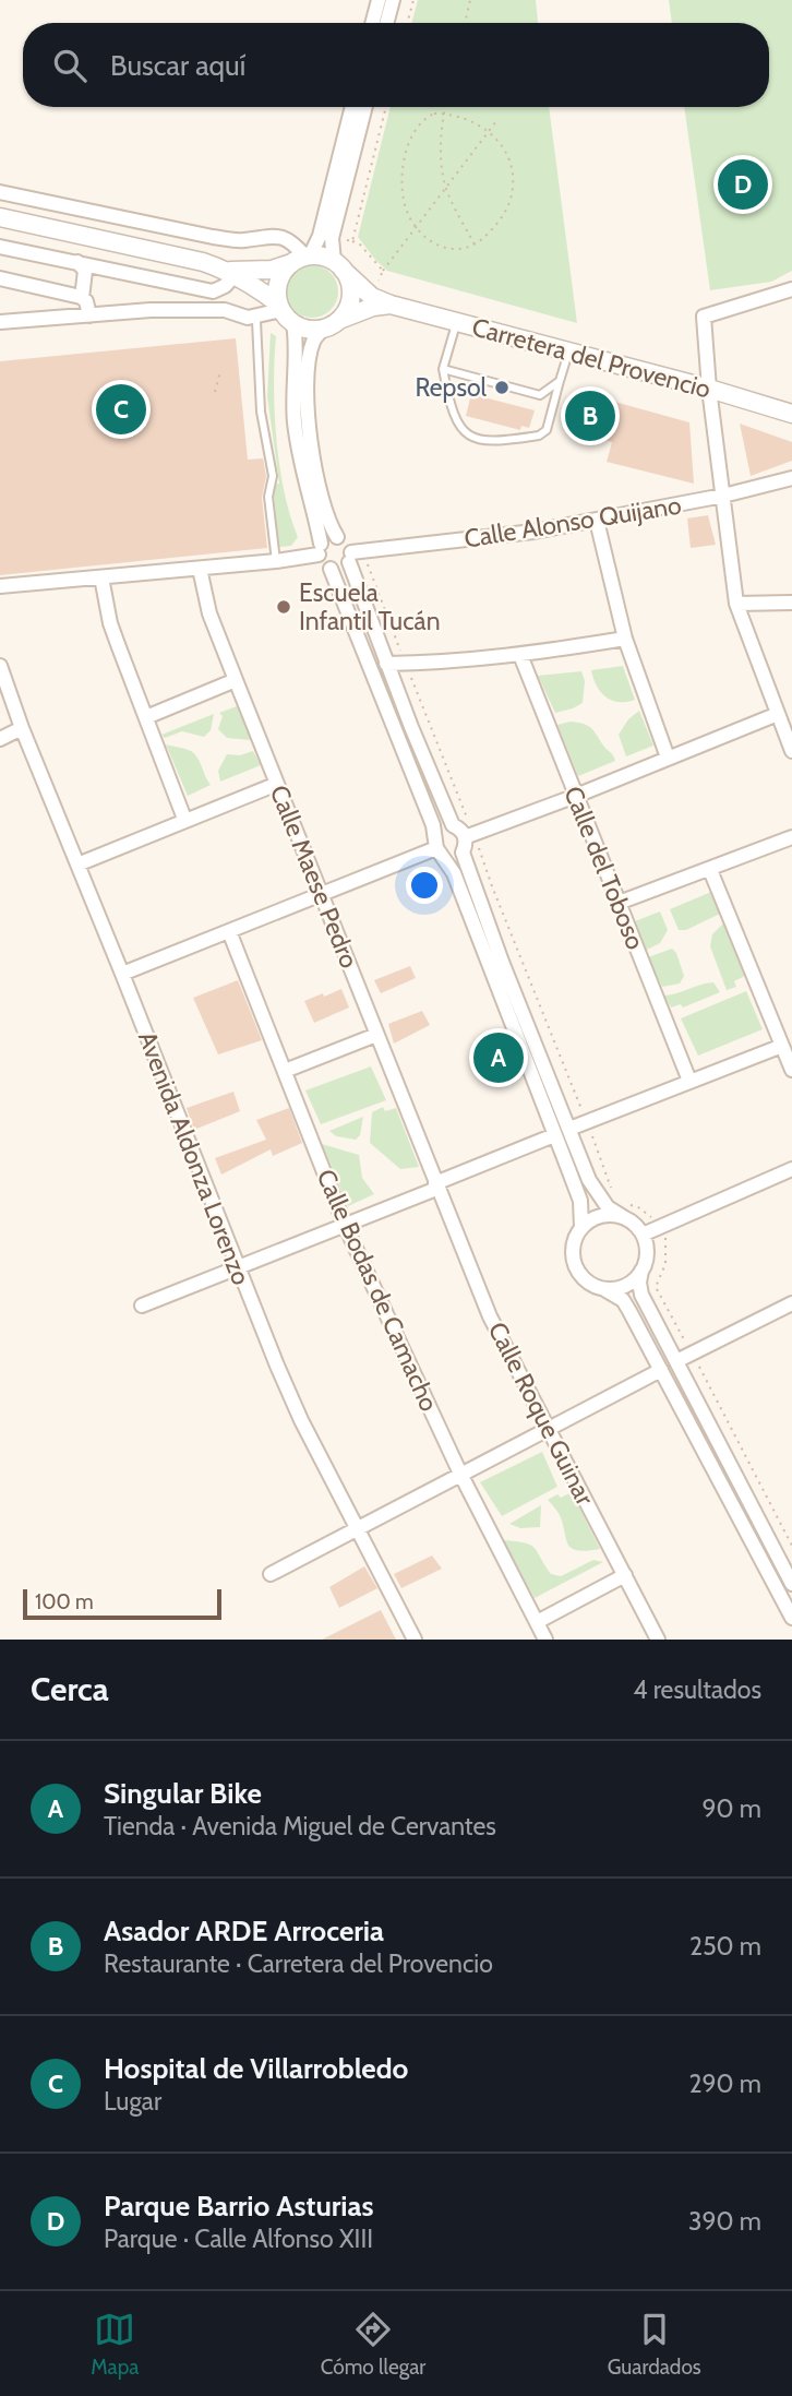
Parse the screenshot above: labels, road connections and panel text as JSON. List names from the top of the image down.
{
  "streets": {
    "street": [
      "Carretera del Provencio",
      "Calle Alonso Quijano",
      "Calle del Toboso",
      "Calle Maese Pedro",
      "Avenida Aldonza Lorenzo",
      "Calle Bodas de Camacho",
      "Calle Roque Guinar"
    ]
  },
  "crossings": [
    ["Calle Maese Pedro", "Calle Roque Guinar"]
  ],
  "places": ["Repsol", "Escuela Infantil Tucán"],
  "scale_bar": "100 m",
  "page": {
    "search": "Buscar aquí",
    "pins": [
      "D",
      "C",
      "B",
      "A"
    ],
    "scale": "100 m",
    "heading": ["Cerca", "4 resultados"],
    "list": [
      {
        "mark": "A",
        "name": "Singular Bike",
        "note": "Tienda · Avenida Miguel de Cervantes",
        "value": "90 m"
      },
      {
        "mark": "B",
        "name": "Asador ARDE Arroceria",
        "note": "Restaurante · Carretera del Provencio",
        "value": "250 m"
      },
      {
        "mark": "C",
        "name": "Hospital de Villarrobledo",
        "note": "Lugar",
        "value": "290 m"
      },
      {
        "mark": "D",
        "name": "Parque Barrio Asturias",
        "note": "Parque · Calle Alfonso XIII",
        "value": "390 m"
      }
    ],
    "nav": ["Mapa", "Cómo llegar", "Guardados"]
  }
}
